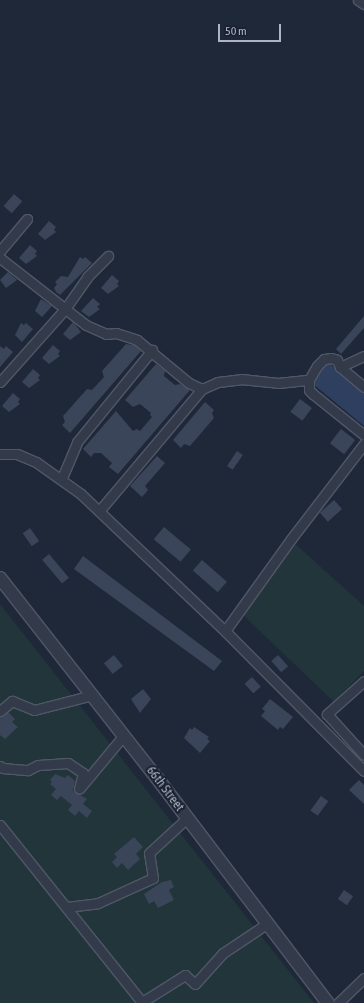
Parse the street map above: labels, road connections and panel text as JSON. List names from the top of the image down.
{
  "streets": {
    "street": ["66th Street"]
  },
  "scale_bar": "50 m"
}
